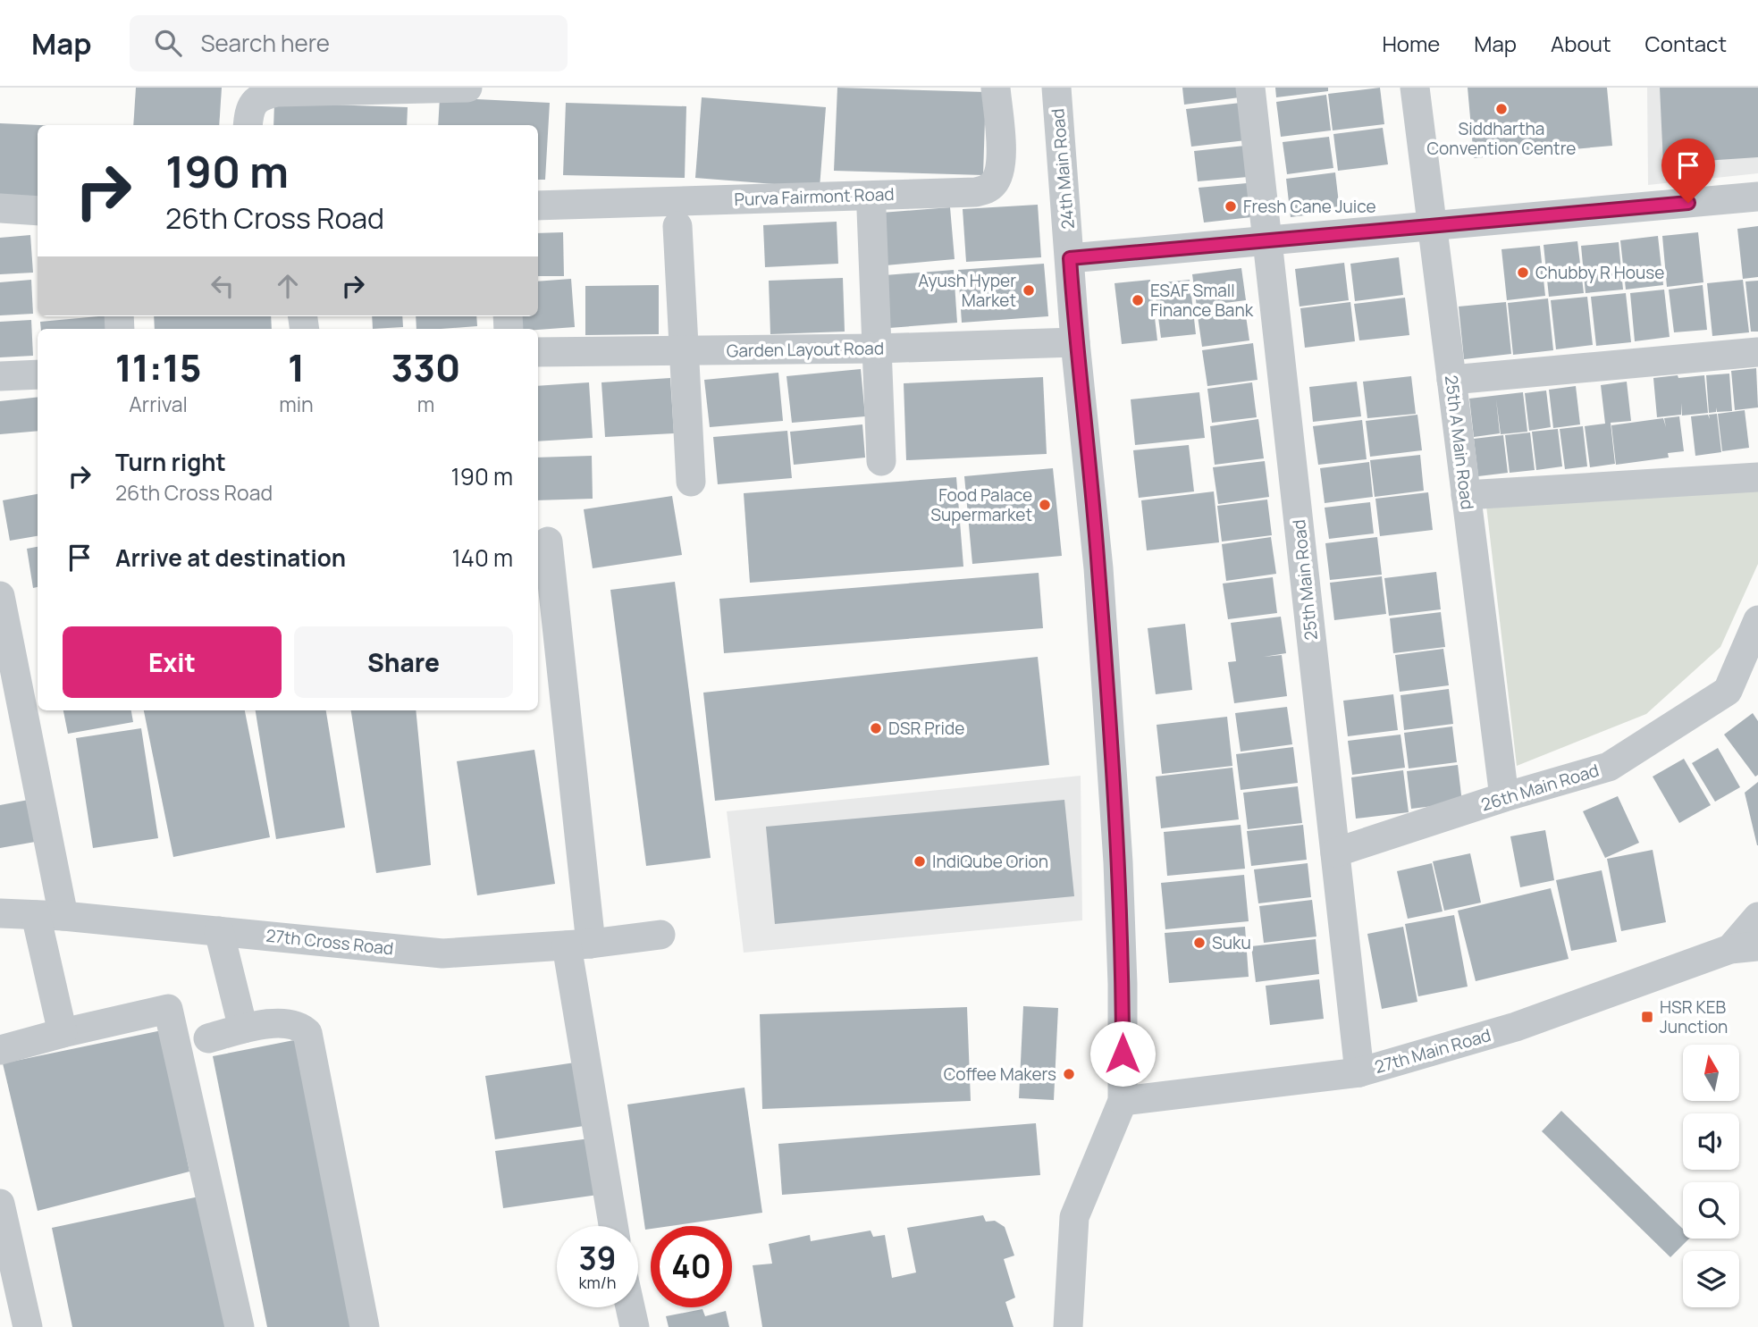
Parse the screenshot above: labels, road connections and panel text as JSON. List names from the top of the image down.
{
  "streets": {
    "street": [
      "24th Main Road",
      "Purva Fairmont Road",
      "Garden Layout Road",
      "25th A Main Road",
      "25th Main Road",
      "26th Main Road",
      "27th Cross Road",
      "27th Main Road"
    ]
  },
  "crossings": [
    ["24th Main Road", "Garden Layout Road"],
    ["24th Main Road", "27th Main Road"],
    ["25th A Main Road", "26th Main Road"],
    ["25th Main Road", "26th Main Road"],
    ["25th Main Road", "27th Main Road"]
  ],
  "places": {
    "other": [
      "Siddhartha Convention Centre",
      "Fresh Cane Juice",
      "Chubby R House",
      "Ayush Hyper Market",
      "ESAF Small Finance Bank",
      "Food Palace Supermarket",
      "DSR Pride",
      "IndiQube Orion",
      "Suku",
      "Coffee Makers"
    ],
    "transit": ["HSR KEB Junction"]
  },
  "north": "top",
  "page": {
    "header": "Map",
    "search": "Search here",
    "nav": [
      "Home",
      "Map",
      "About",
      "Contact"
    ],
    "turn": ["190 m", "26th Cross Road"],
    "eta": [
      "11:15",
      "Arrival",
      "1",
      "min",
      "330",
      "m"
    ],
    "list": [
      {
        "name": "Turn right",
        "note": "26th Cross Road",
        "value": "190 m"
      },
      {
        "name": "Arrive at destination",
        "value": "140 m"
      }
    ],
    "buttons": ["Exit", "Share"],
    "speed": "39 km/h",
    "limit": "40"
  }
}
